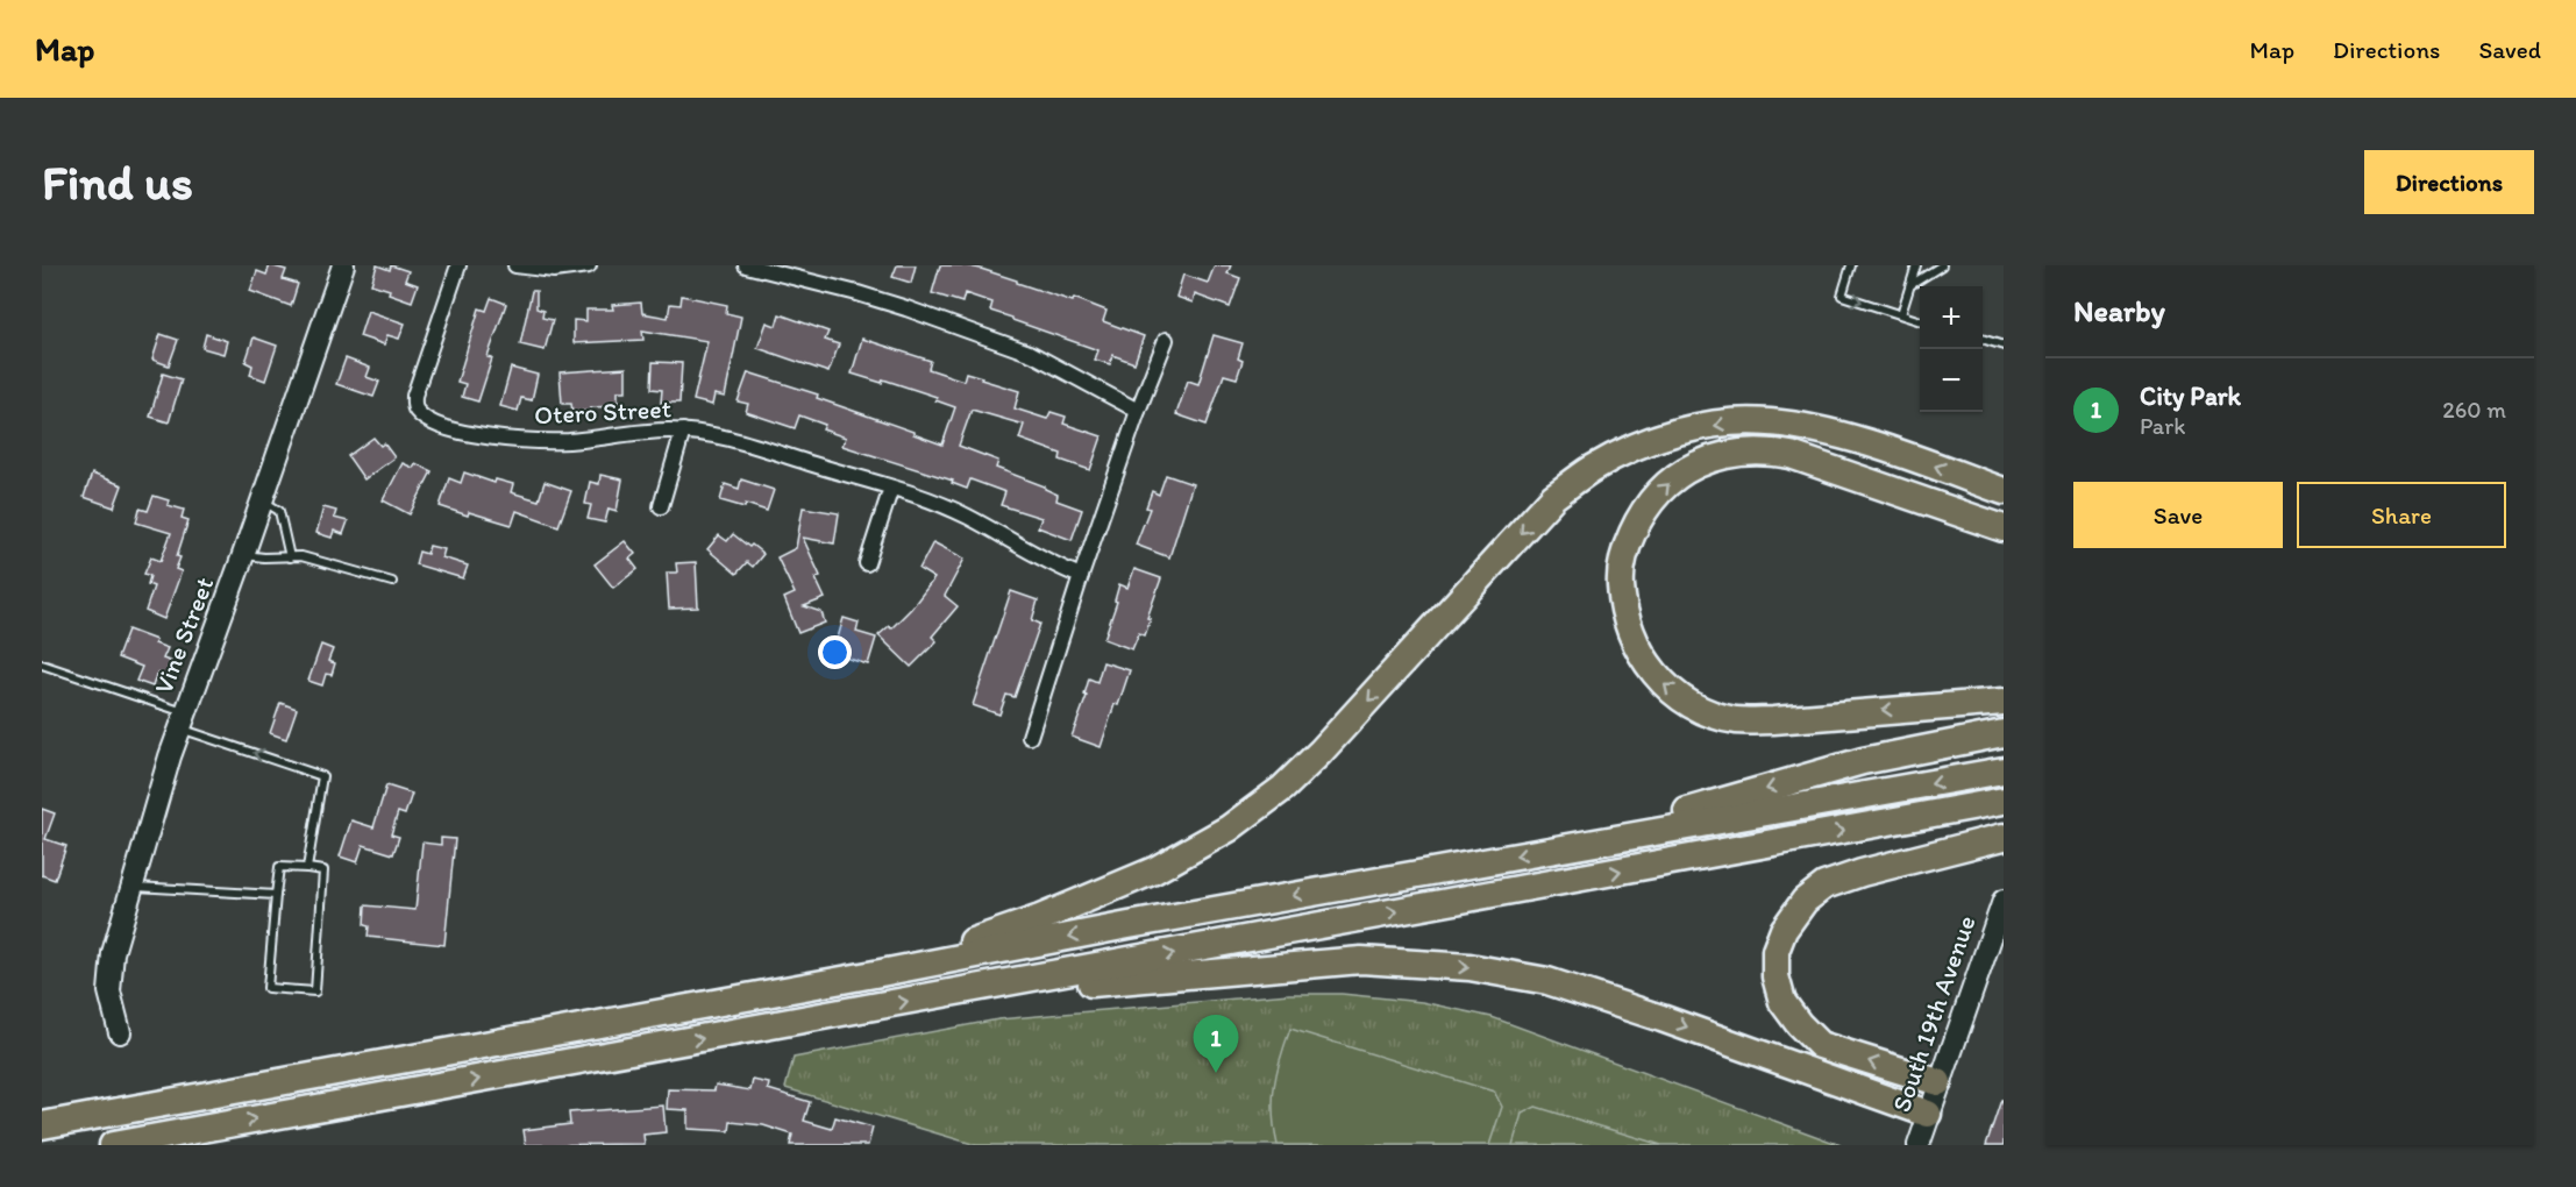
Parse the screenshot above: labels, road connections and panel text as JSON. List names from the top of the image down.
{
  "streets": {
    "street": ["Otero Street", "Vine Street", "South 19th Avenue"]
  },
  "page": {
    "header": "Map",
    "nav": ["Map", "Directions", "Saved"],
    "buttons": [
      "Directions",
      ["Save", "Share"]
    ],
    "title": "Find us",
    "heading": "Nearby",
    "map_buttons": ["+", "−"],
    "list": [
      {
        "mark": "1",
        "name": "City Park",
        "note": "Park",
        "value": "260 m"
      }
    ],
    "pins": "1"
  }
}
